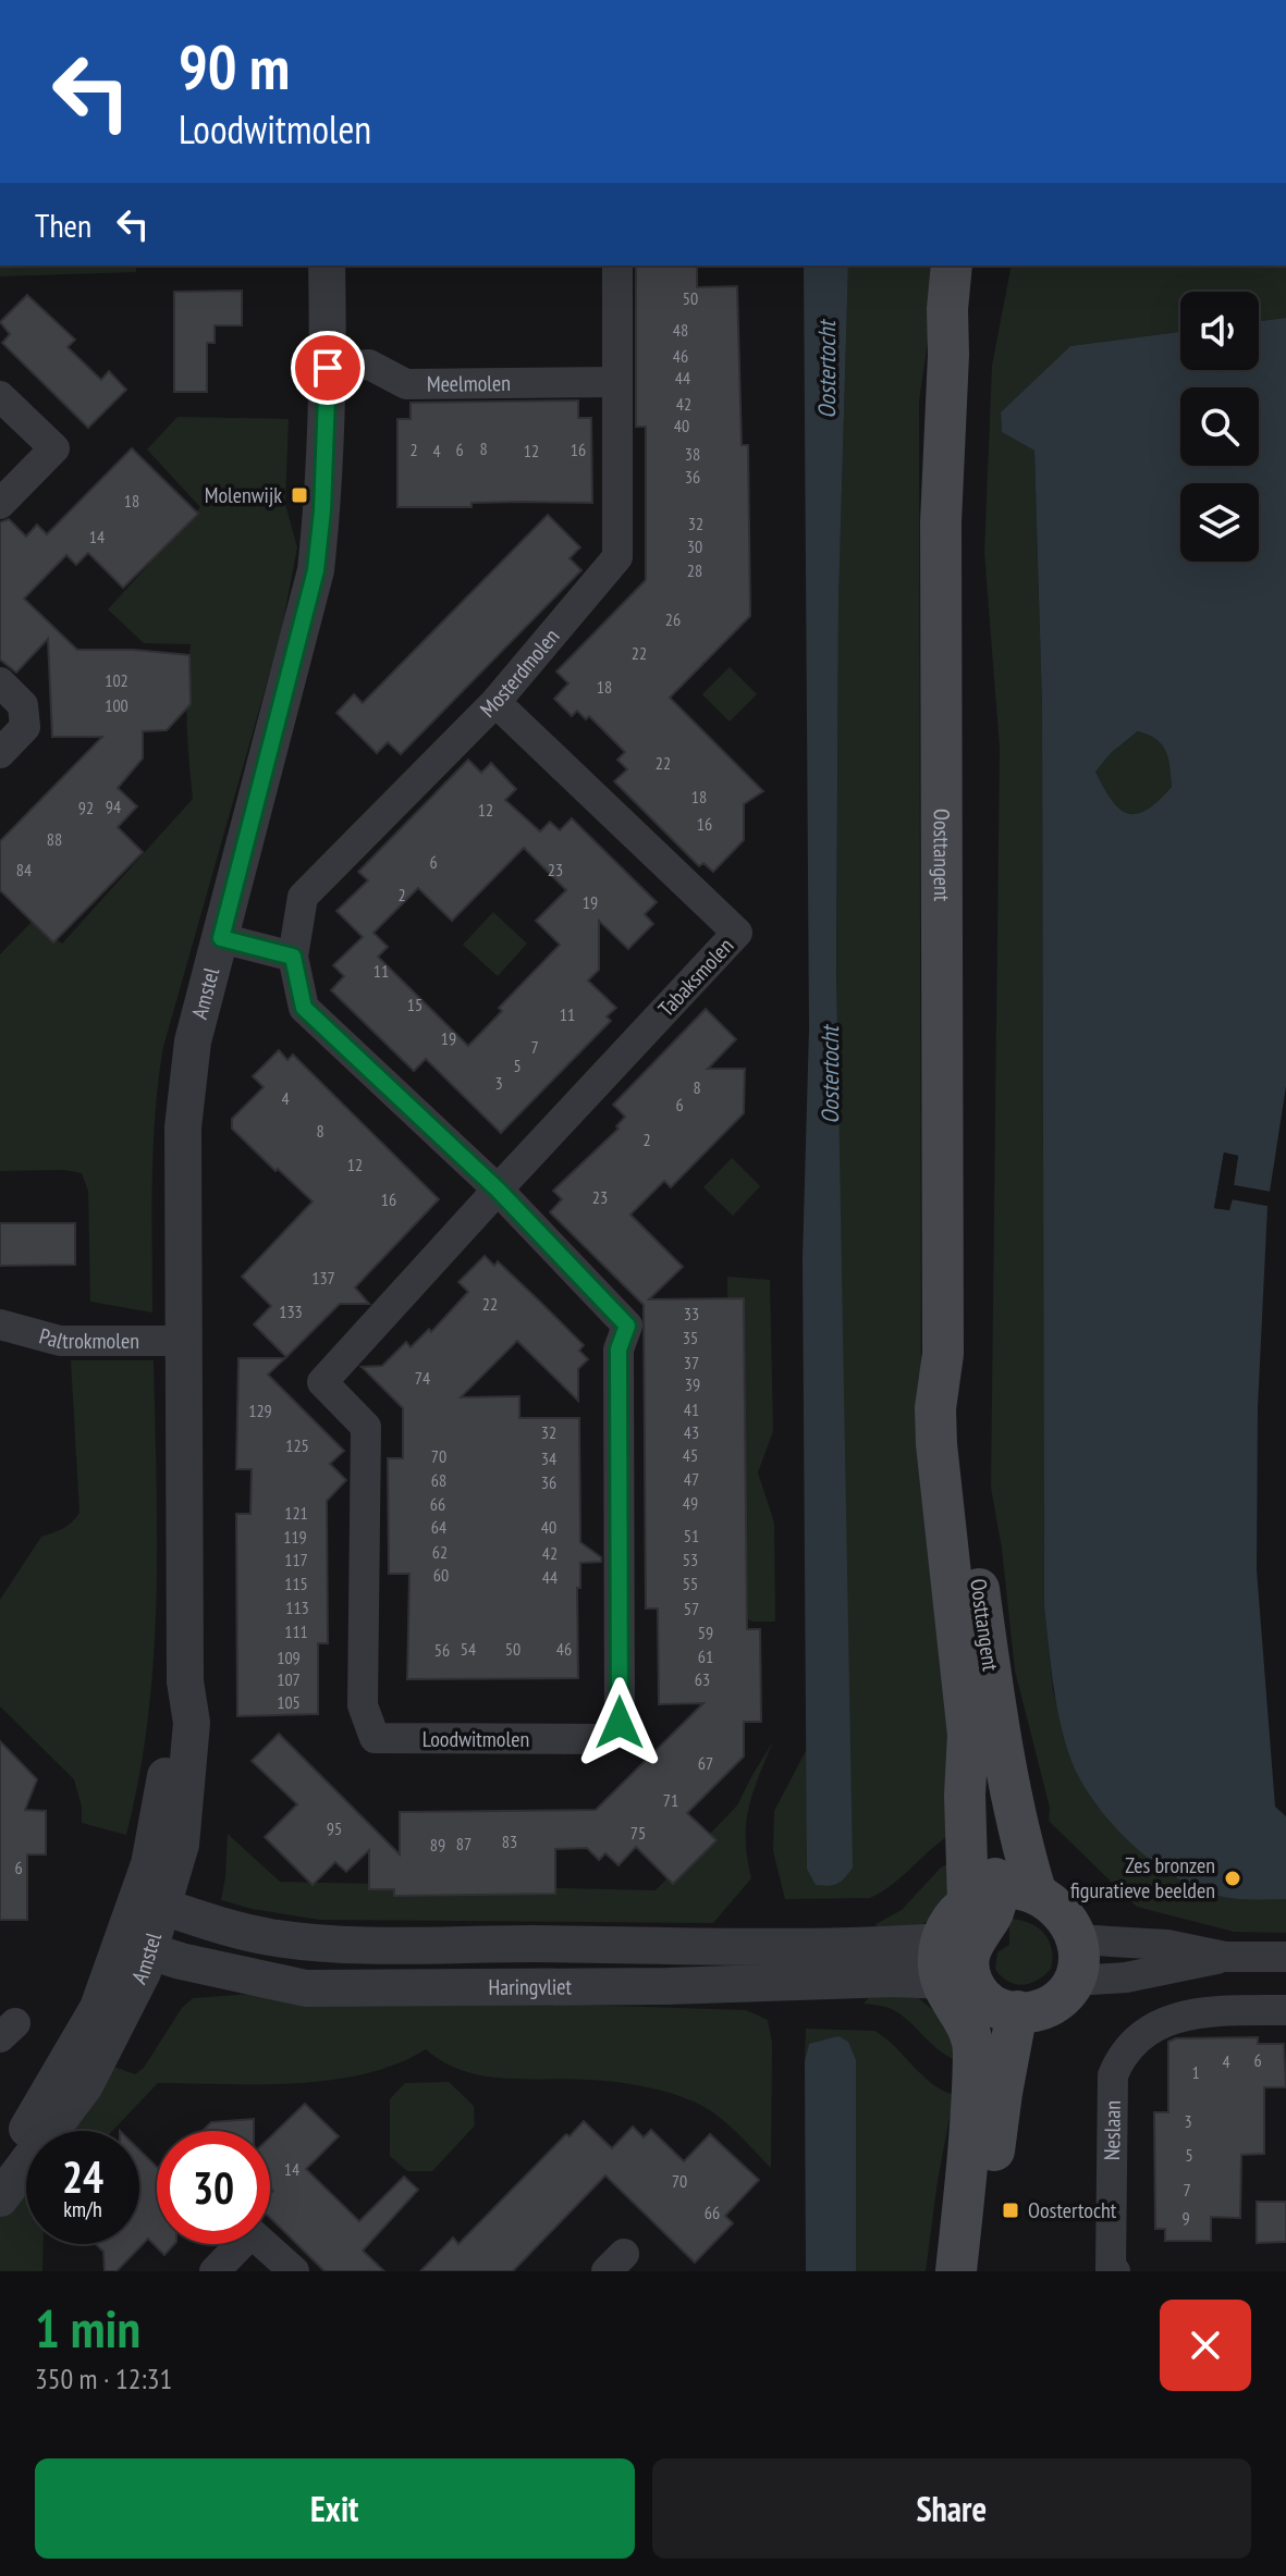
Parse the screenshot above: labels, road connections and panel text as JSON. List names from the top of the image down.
{
  "streets": {
    "main road": ["Oosttangent"],
    "street": [
      "Meelmolen",
      "Mosterdmolen",
      "Tabaksmolen",
      "Amstel",
      "Paltrokmolen",
      "Loodwitmolen",
      "Haringvliet",
      "Neslaan"
    ]
  },
  "crossings": [
    ["Meelmolen", "Mosterdmolen"],
    ["Meelmolen", "Amstel"],
    ["Mosterdmolen", "Tabaksmolen"],
    ["Mosterdmolen", "Loodwitmolen"],
    ["Oosttangent", "Haringvliet"],
    ["Tabaksmolen", "Loodwitmolen"],
    ["Amstel", "Paltrokmolen"],
    ["Amstel", "Haringvliet"]
  ],
  "water": ["Oostertocht"],
  "places": {
    "transit": ["Molenwijk", "Oostertocht"],
    "other": ["Zes bronzen figuratieve beelden"]
  },
  "house_numbers": [
    "50",
    "48",
    "46",
    "44",
    "42",
    "40",
    "8",
    "2",
    "6",
    "16",
    "4",
    "12",
    "38",
    "36",
    "18",
    "32",
    "14",
    "30",
    "28",
    "26",
    "22",
    "102",
    "18",
    "100",
    "22",
    "18",
    "94",
    "92",
    "12",
    "16",
    "88",
    "6",
    "84",
    "23",
    "2",
    "19",
    "11",
    "15",
    "11",
    "19",
    "7",
    "5",
    "3",
    "8",
    "4",
    "6",
    "8",
    "2",
    "12",
    "23",
    "16",
    "137",
    "22",
    "133",
    "33",
    "35",
    "37",
    "74",
    "39",
    "41",
    "129",
    "32",
    "43",
    "125",
    "45",
    "70",
    "34",
    "47",
    "68",
    "36",
    "49",
    "66",
    "121",
    "64",
    "40",
    "51",
    "119",
    "62",
    "42",
    "117",
    "53",
    "60",
    "44",
    "115",
    "55",
    "113",
    "57",
    "111",
    "59",
    "54",
    "50",
    "46",
    "56",
    "61",
    "109",
    "107",
    "63",
    "105",
    "67",
    "71",
    "95",
    "75",
    "83",
    "87",
    "89",
    "6",
    "6",
    "4",
    "1",
    "3",
    "5",
    "14",
    "70",
    "7",
    "66",
    "9"
  ],
  "page": {
    "turn": ["90 m", "Loodwitmolen"],
    "then": "Then",
    "speed": "24 km/h",
    "limit": "30",
    "heading": ["1 min", "350 m · 12:31"],
    "buttons": ["Exit", "Share"]
  }
}
